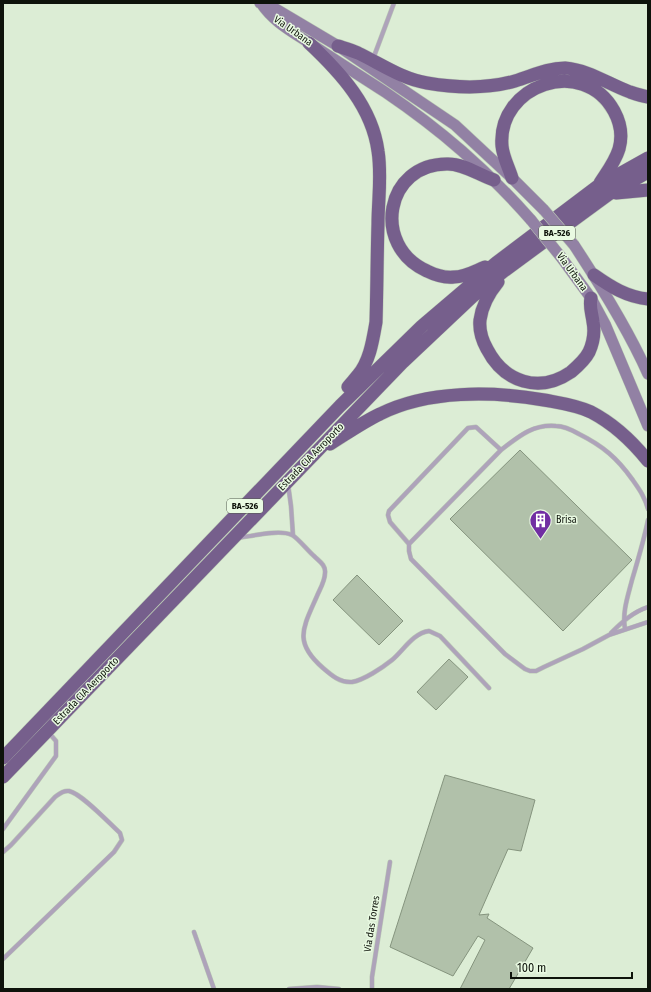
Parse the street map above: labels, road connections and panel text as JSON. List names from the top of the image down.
{
  "streets": {
    "highway": ["BA-526", "Estrada CIA Aeroporto"],
    "main road": ["Via Urbana"],
    "lane": ["Via das Torres"]
  },
  "places": {
    "building": ["Brisa"]
  },
  "scale_bar": "100 m"
}
